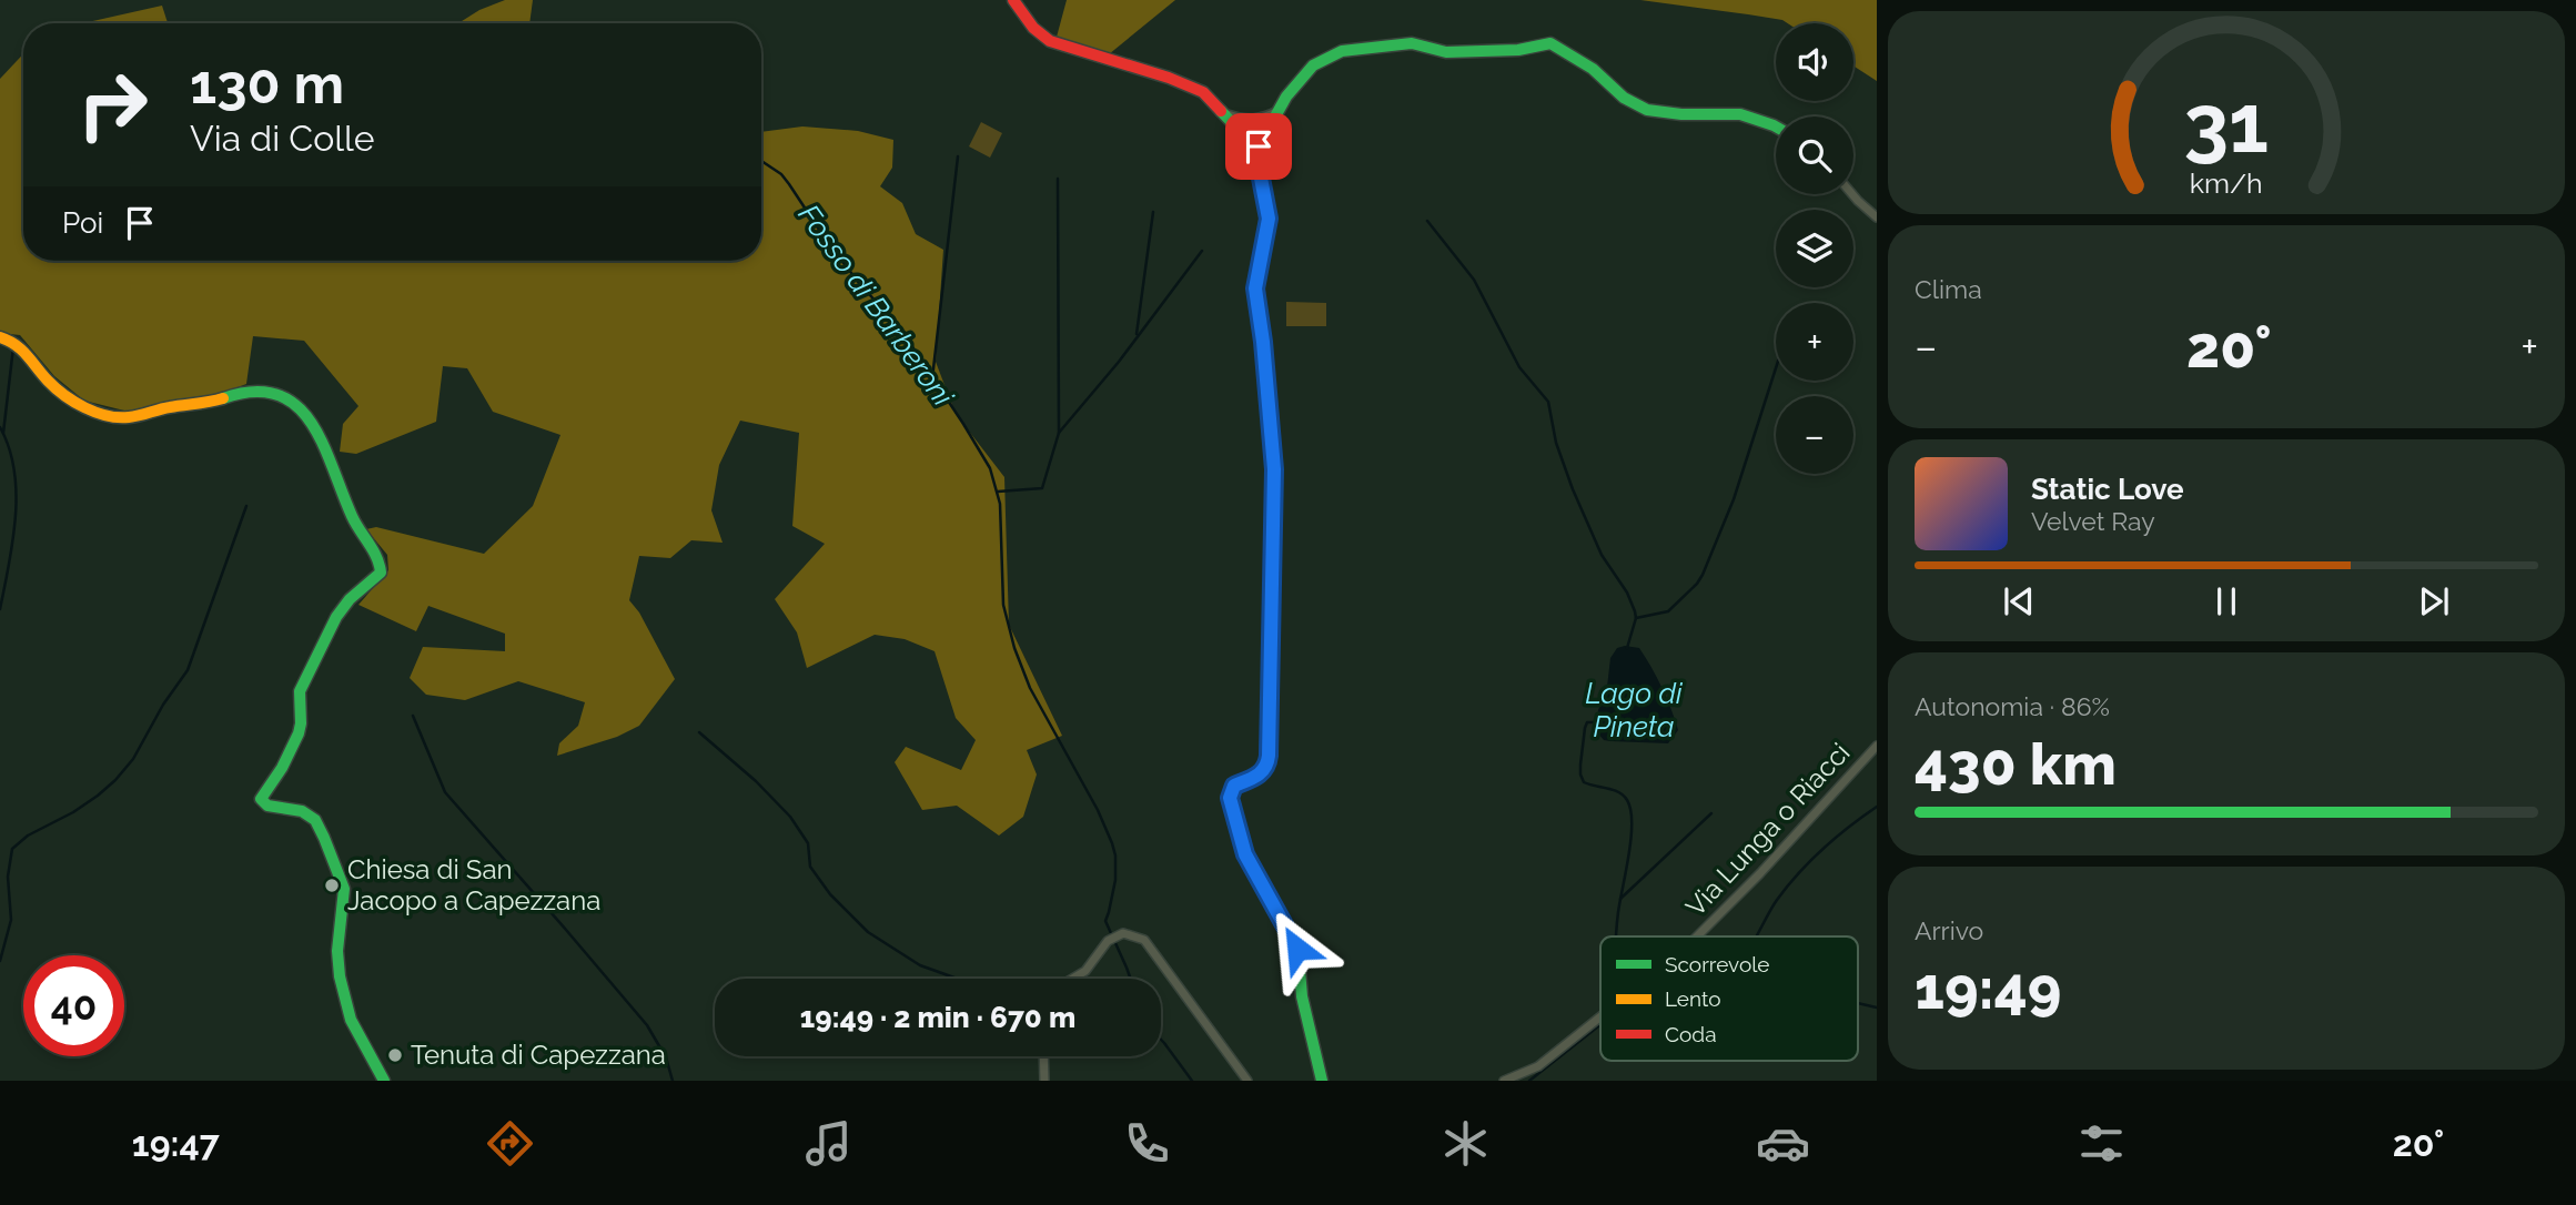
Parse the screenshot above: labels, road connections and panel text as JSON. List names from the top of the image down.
{
  "streets": {
    "street": ["Via Lunga o Riacci"]
  },
  "water": ["Fosso di Barberoni", "Lago di Pineta"],
  "places": ["Chiesa di San Jacopo a Capezzana", "Tenuta di Capezzana"],
  "legend": ["Scorrevole", "Lento", "Coda"],
  "page": {
    "map_buttons": ["+", "−"],
    "turn": ["130 m", "Via di Colle"],
    "then": "Poi",
    "tile": [
      "Clima",
      ["Autonomia · 86%", "430 km"],
      ["Arrivo", "19:49"]
    ],
    "heat": ["−", "20°", "+"],
    "song": ["Static Love", "Velvet Ray"],
    "limit": "40",
    "trip": "19:49 · 2 min · 670 m",
    "tabs": ["19:47", "20°"],
    "gauge": ["31", "km/h"]
  }
}
